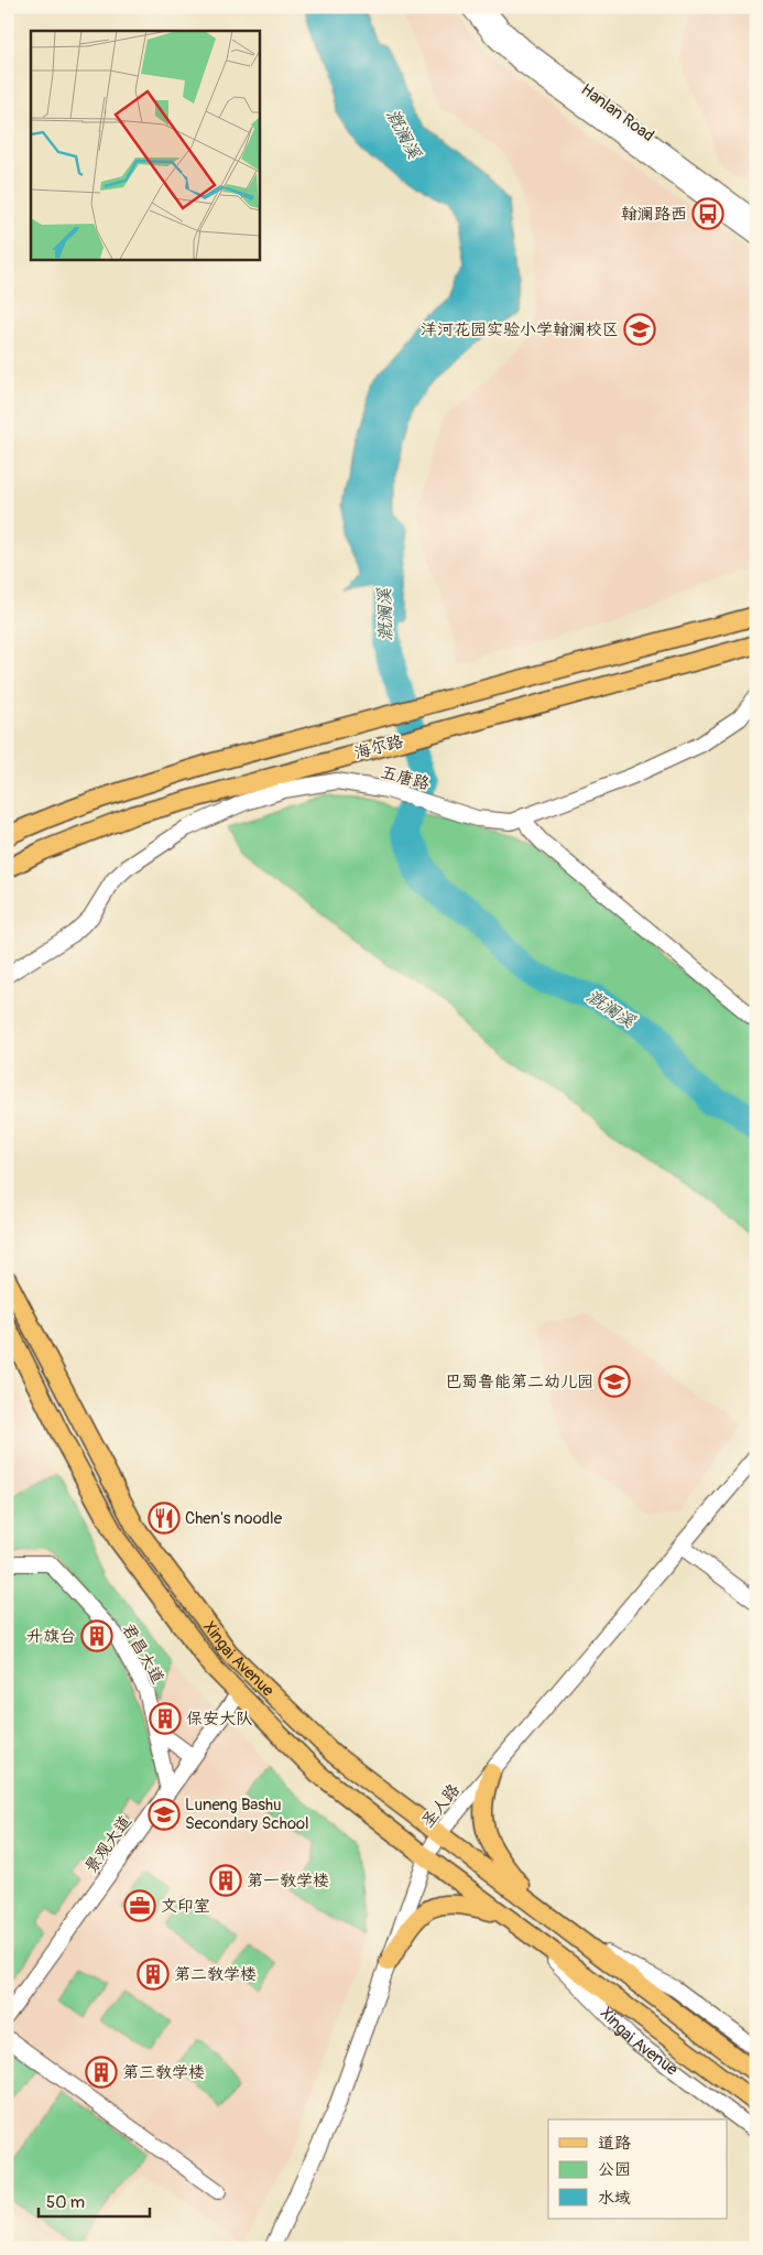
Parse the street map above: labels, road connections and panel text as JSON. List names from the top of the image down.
{
  "streets": {
    "main road": ["海尔路", "Xingai Avenue"],
    "street": [
      "Hanlan Road",
      "五唐路",
      "君昌大道",
      "圣人路",
      "景观大道"
    ]
  },
  "crossings": [
    ["君昌大道", "景观大道"],
    ["Xingai Avenue", "圣人路"],
    ["Xingai Avenue", "景观大道"]
  ],
  "water": ["溉澜溪"],
  "places": {
    "bus stop": ["翰澜路西"],
    "school or university": ["洋河花园实验小学翰澜校区", "巴蜀鲁能第二幼儿园", "Luneng Bashu Secondary School"],
    "restaurant": ["Chen's noodle"],
    "building": [
      "升旗台",
      "保安大队",
      "第一教学楼",
      "第二教学楼",
      "第三教学楼"
    ],
    "office": ["文印室"]
  },
  "legend": ["道路", "公园", "水域"],
  "scale_bar": "50 m"
}
